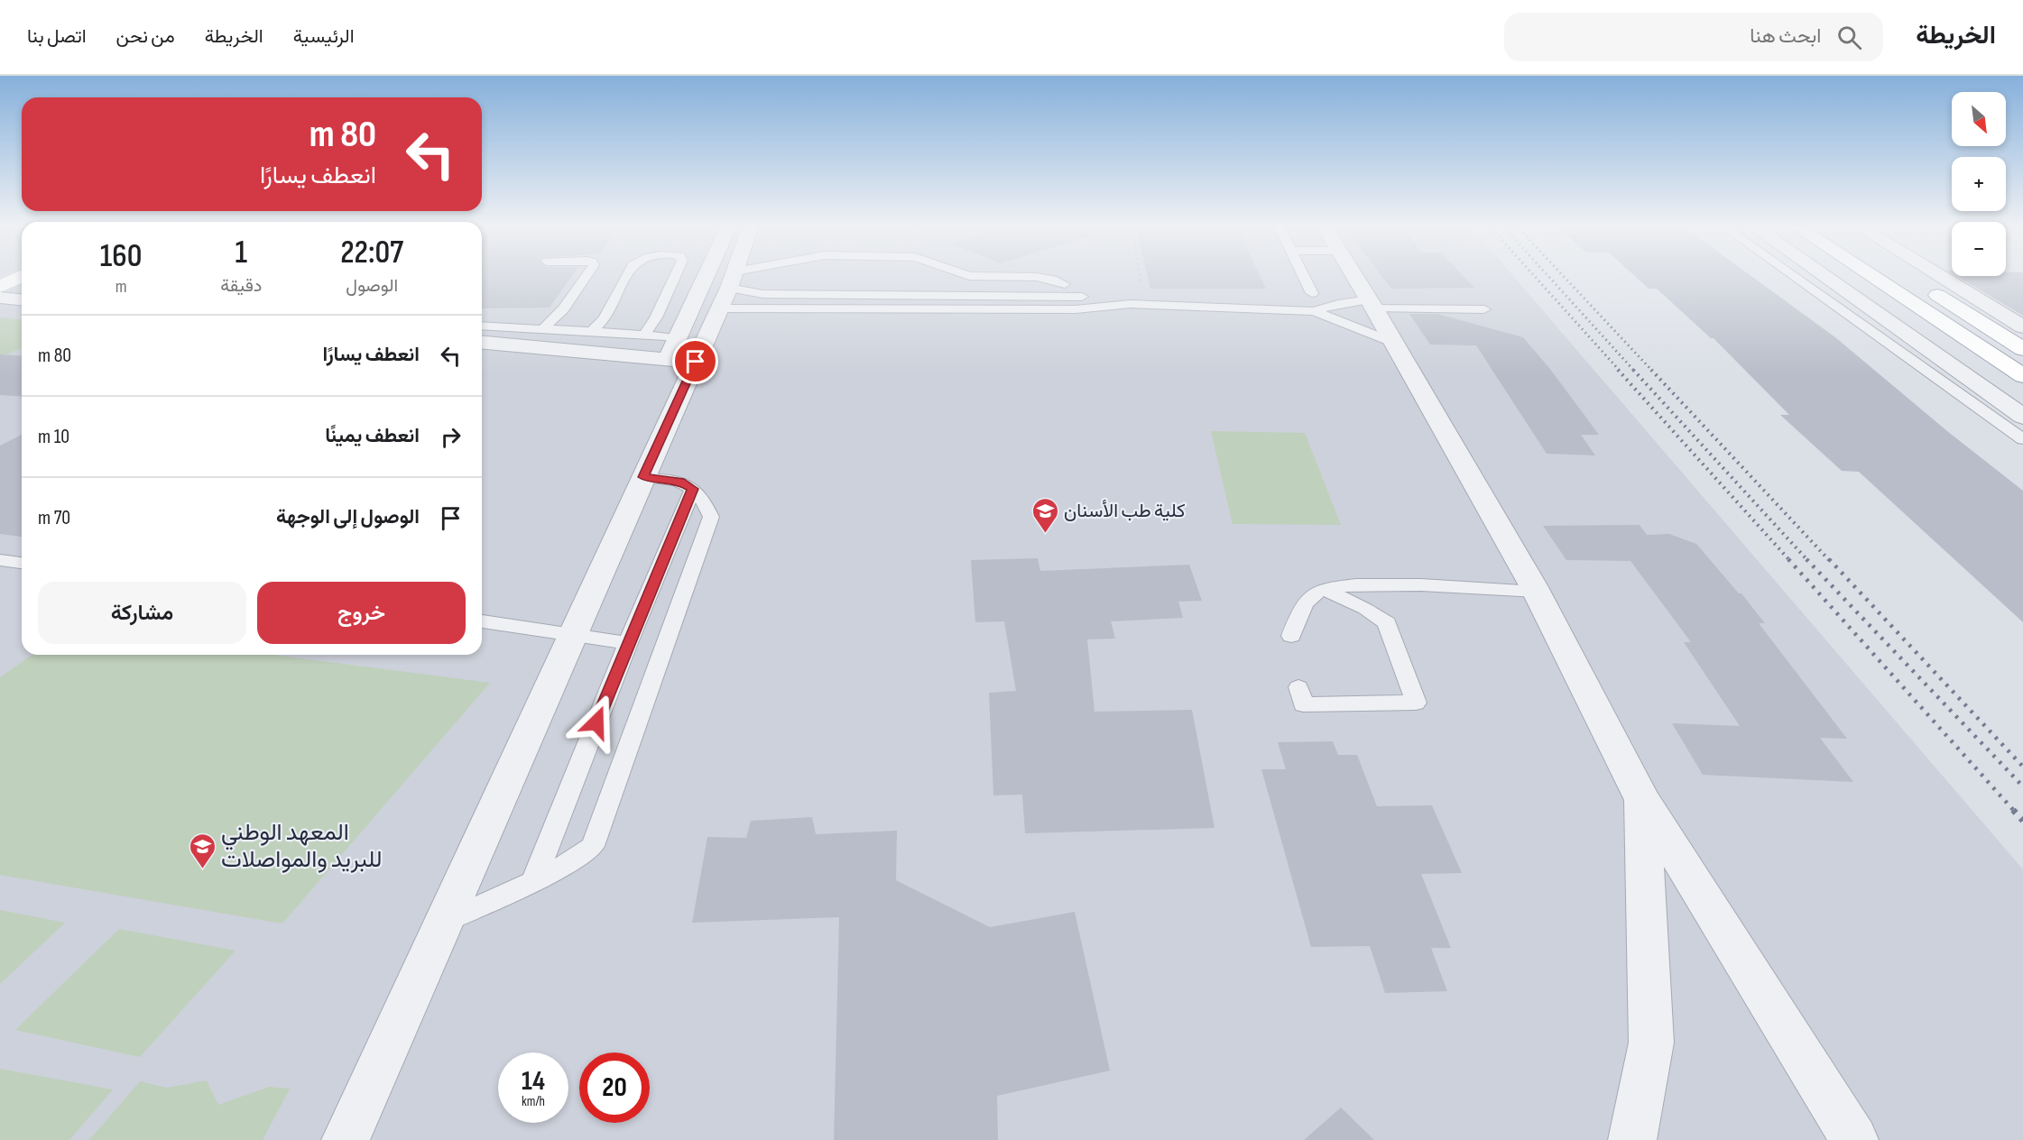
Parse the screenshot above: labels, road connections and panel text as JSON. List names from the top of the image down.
{
  "places": {
    "school or university": ["كلية طب الأسنان", "المعهد الوطني للبريد والمواصلات"]
  },
  "north": "bottom right",
  "page": {
    "header": "الخريطة",
    "search": "ابحث هنا",
    "nav": [
      "الرئيسية",
      "الخريطة",
      "من نحن",
      "اتصل بنا"
    ],
    "map_buttons": ["+", "−"],
    "turn": ["80 m", "انعطف يسارًا"],
    "eta": [
      "22:07",
      "الوصول",
      "1",
      "دقيقة",
      "160",
      "m"
    ],
    "list": [
      {
        "name": "انعطف يسارًا",
        "value": "80 m"
      },
      {
        "name": "انعطف يمينًا",
        "value": "10 m"
      },
      {
        "name": "الوصول إلى الوجهة",
        "value": "70 m"
      }
    ],
    "buttons": ["خروج", "مشاركة"],
    "speed": "14 km/h",
    "limit": "20"
  }
}
